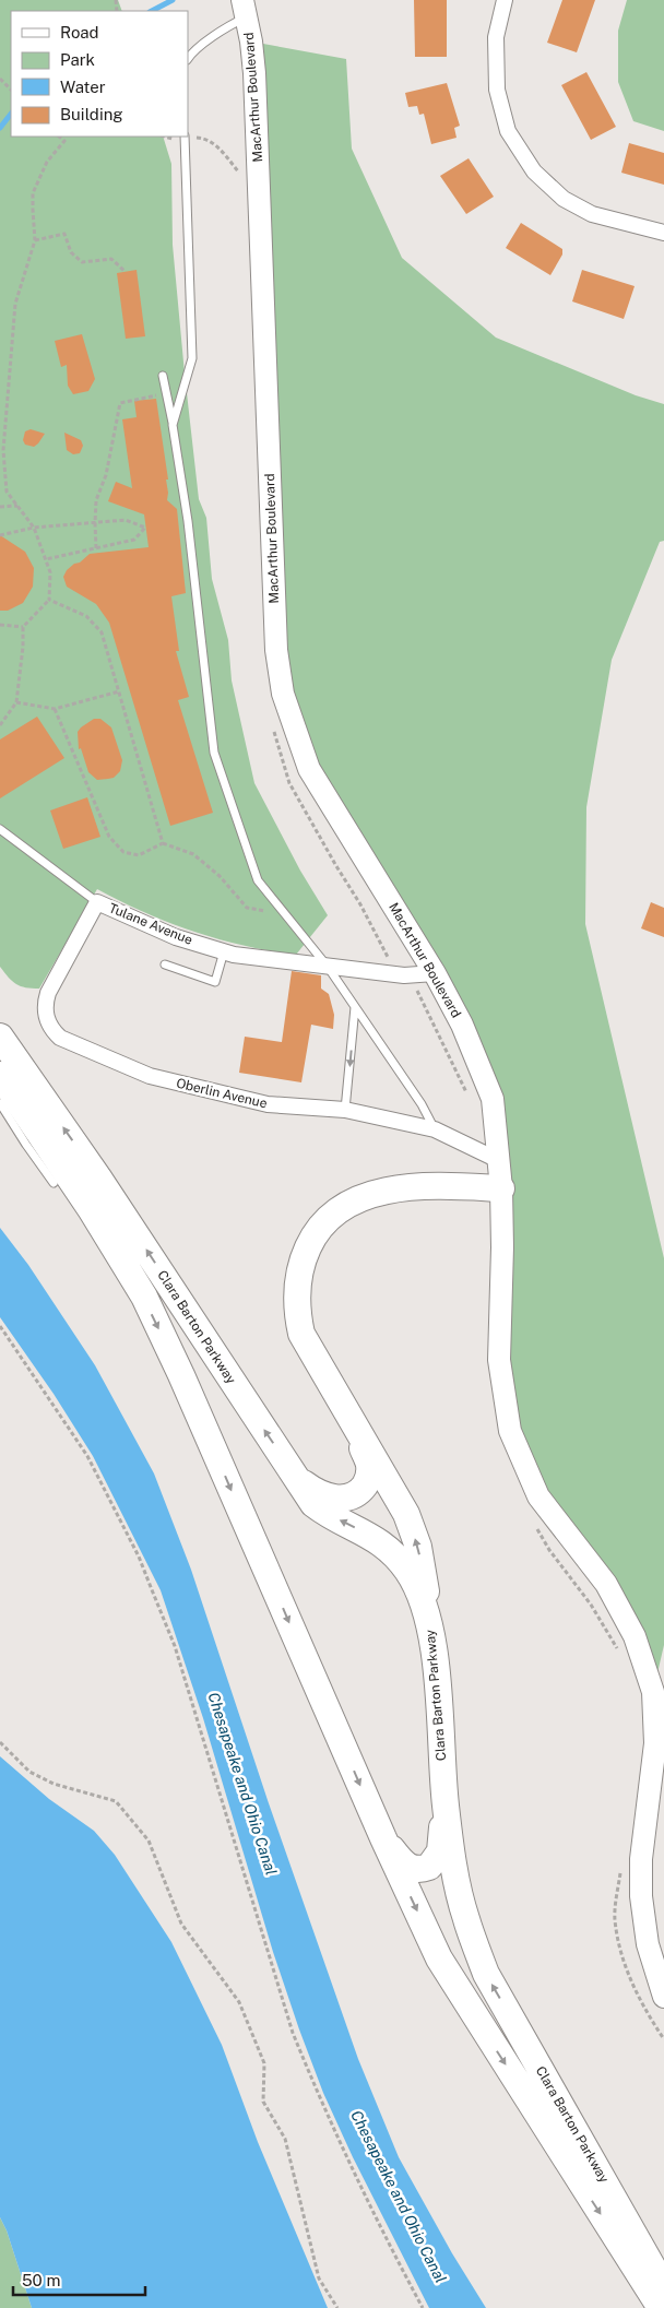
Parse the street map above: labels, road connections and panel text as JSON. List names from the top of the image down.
{
  "streets": {
    "highway": ["Clara Barton Parkway"],
    "main road": ["MacArthur Boulevard"],
    "street": ["Tulane Avenue", "Oberlin Avenue"]
  },
  "crossings": [
    ["MacArthur Boulevard", "Tulane Avenue"],
    ["MacArthur Boulevard", "Oberlin Avenue"],
    ["Tulane Avenue", "Oberlin Avenue"]
  ],
  "water": ["Chesapeake and Ohio Canal"],
  "legend": [
    "Road",
    "Park",
    "Water",
    "Building"
  ],
  "scale_bar": "50 m"
}
